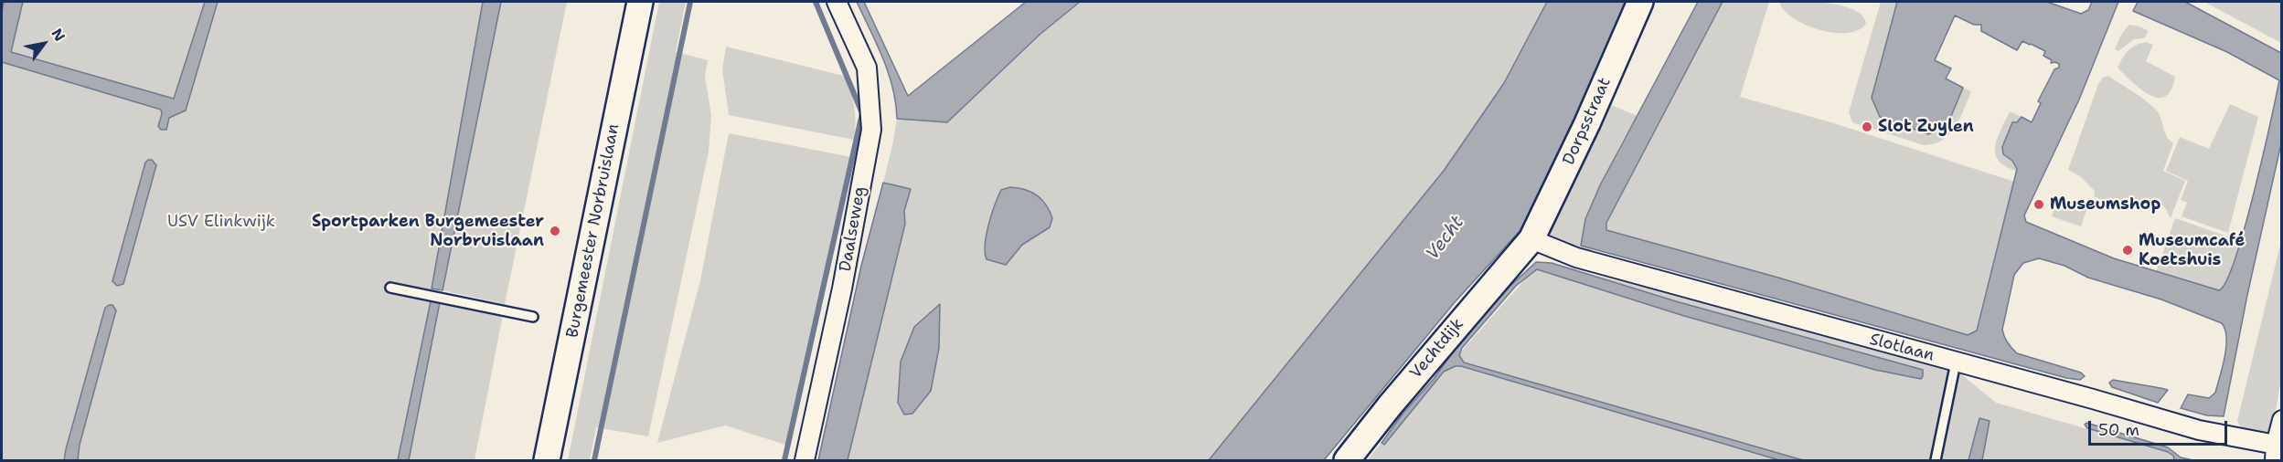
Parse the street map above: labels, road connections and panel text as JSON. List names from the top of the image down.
{
  "streets": {
    "street": [
      "Dorpsstraat",
      "Daalseweg",
      "Burgemeester Norbruislaan",
      "Slotlaan",
      "Vechtdijk"
    ]
  },
  "crossings": [
    ["Dorpsstraat", "Slotlaan"],
    ["Dorpsstraat", "Vechtdijk"],
    ["Slotlaan", "Vechtdijk"]
  ],
  "water": ["Vecht"],
  "parks": ["USV Elinkwijk"],
  "places": [
    "Slot Zuylen",
    "Museumshop",
    "Sportparken Burgemeester Norbruislaan",
    "Museumcafé Koetshuis"
  ],
  "scale_bar": "50 m",
  "north": "top right"
}
